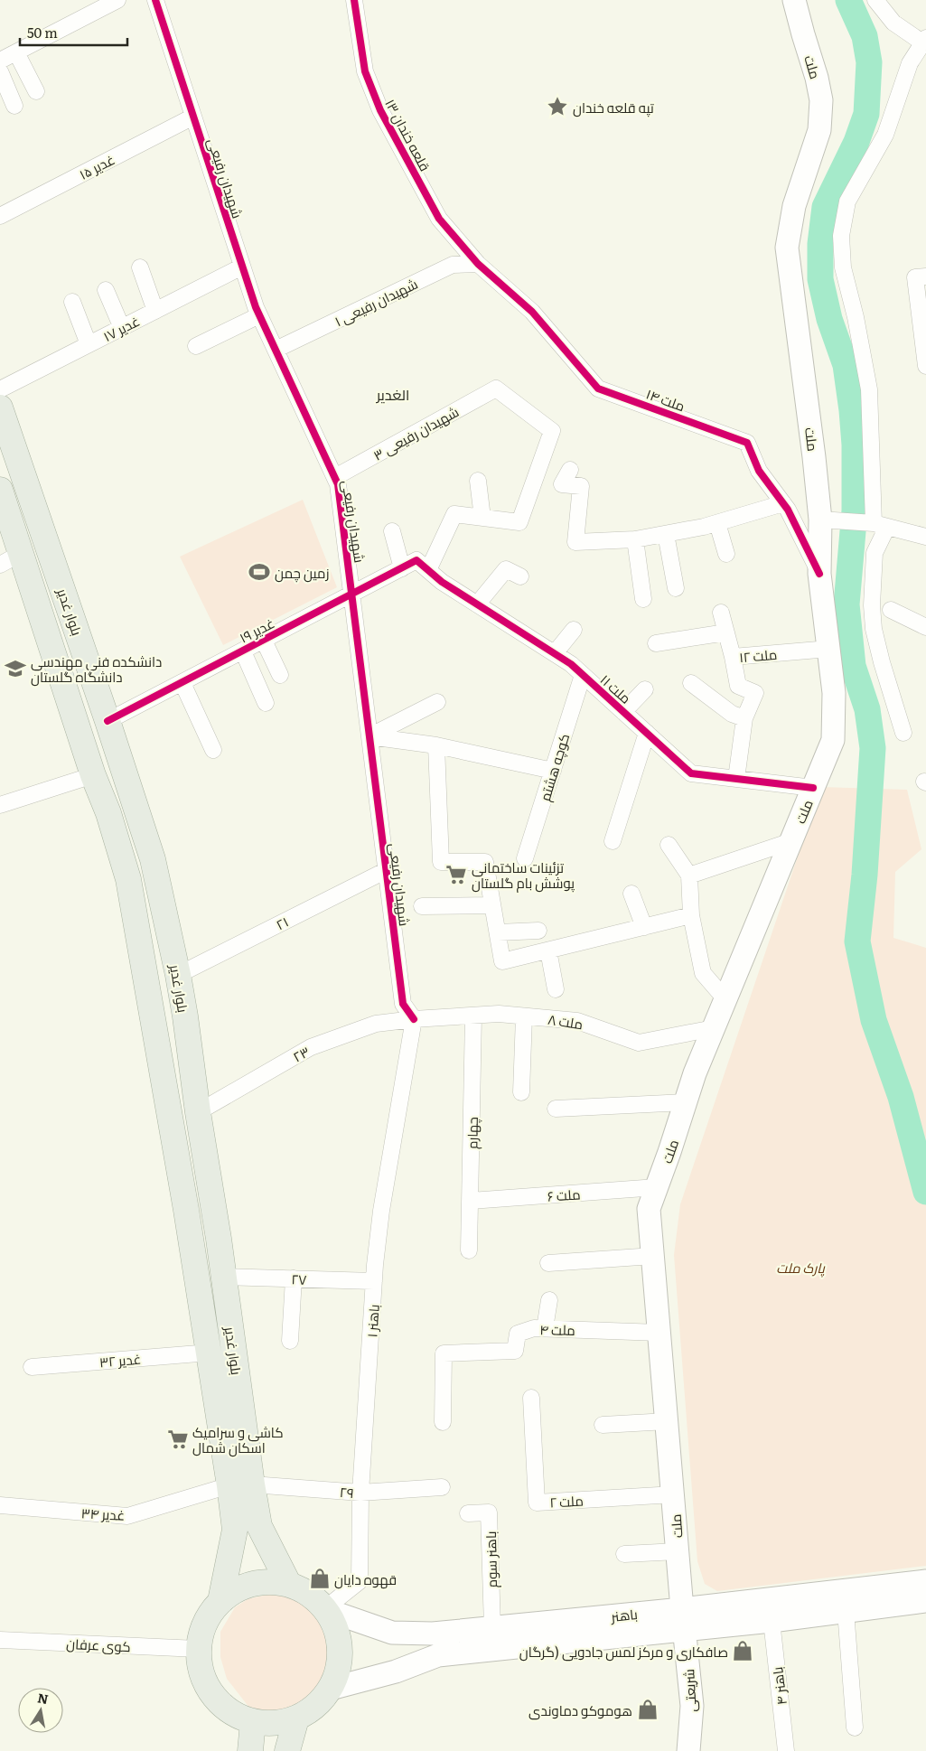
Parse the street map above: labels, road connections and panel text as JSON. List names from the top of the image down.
{
  "streets": {
    "main road": [
      "ملت",
      "بلوار غدیر",
      "باهنر",
      "شریعتی"
    ],
    "street": [
      "۱۳ قلعه خندان",
      "۱۵ غدیر",
      "شهیدان رفیعی",
      "۱ شهیدان رفیعی",
      "۱۷ غدیر",
      "۱۴ ملت",
      "۳ شهیدان رفیعی",
      "۱۹ غدیر",
      "۱۲ ملت",
      "۱۱ ملت",
      "کوچه هشتم",
      "۲۱",
      "۸ ملت",
      "۲۳",
      "چهارم",
      "۶ ملت",
      "۲۷",
      "باهنر ۱",
      "۴ ملت",
      "۳۲ غدیر",
      "۲۹",
      "۲ ملت",
      "۳۴ غدیر",
      "باهنر سوم",
      "کوی عرفان",
      "۴ باهنر"
    ]
  },
  "crossings": [
    ["ملت", "۱۴ ملت"],
    ["ملت", "۱۲ ملت"],
    ["ملت", "۱۱ ملت"],
    ["ملت", "۸ ملت"],
    ["ملت", "۶ ملت"],
    ["ملت", "۴ ملت"],
    ["ملت", "۲ ملت"],
    ["ملت", "باهنر"],
    ["ملت", "شریعتی"],
    ["۱۳ قلعه خندان", "۱ شهیدان رفیعی"],
    ["۱۳ قلعه خندان", "۱۴ ملت"],
    ["۱۵ غدیر", "شهیدان رفیعی"],
    ["شهیدان رفیعی", "۱ شهیدان رفیعی"],
    ["شهیدان رفیعی", "۱۷ غدیر"],
    ["شهیدان رفیعی", "۳ شهیدان رفیعی"],
    ["شهیدان رفیعی", "۱۹ غدیر"],
    ["شهیدان رفیعی", "۲۱"],
    ["شهیدان رفیعی", "۸ ملت"],
    ["شهیدان رفیعی", "۲۳"],
    ["شهیدان رفیعی", "باهنر ۱"],
    ["۱ شهیدان رفیعی", "۱۴ ملت"],
    ["بلوار غدیر", "۱۹ غدیر"],
    ["بلوار غدیر", "۲۱"],
    ["بلوار غدیر", "۲۳"],
    ["بلوار غدیر", "۲۷"],
    ["بلوار غدیر", "باهنر ۱"],
    ["بلوار غدیر", "۳۲ غدیر"],
    ["بلوار غدیر", "۲۹"],
    ["بلوار غدیر", "۳۴ غدیر"],
    ["بلوار غدیر", "باهنر"],
    ["بلوار غدیر", "کوی عرفان"],
    ["۱۹ غدیر", "۱۱ ملت"],
    ["۱۱ ملت", "کوچه هشتم"],
    ["۸ ملت", "۲۳"],
    ["۸ ملت", "چهارم"],
    ["۸ ملت", "باهنر ۱"],
    ["۲۳", "باهنر ۱"],
    ["چهارم", "۶ ملت"],
    ["۲۷", "باهنر ۱"],
    ["باهنر ۱", "۲۹"],
    ["باهنر ۱", "باهنر"],
    ["باهنر ۱", "کوی عرفان"],
    ["۲۹", "۳۴ غدیر"],
    ["باهنر سوم", "باهنر"],
    ["باهنر", "کوی عرفان"],
    ["باهنر", "۴ باهنر"],
    ["باهنر", "شریعتی"]
  ],
  "districts": ["الغدیر"],
  "parks": ["پارک ملت"],
  "places": {
    "place": ["تپه قلعه خندان"],
    "sports": ["زمین چمن"],
    "school or university": ["دانشکده فنی مهندسی دانشگاه گلستان"],
    "supermarket": ["تزئینات ساختمانی پوشش بام گلستان", "کاشی و سرامیک اسکان شمال"],
    "shop": ["قهوه دایان", "صافکاری و مرکز لمس جادویی (گرگان", "هوموکو دماوندی"]
  },
  "scale_bar": "50 m",
  "north": "top"
}
